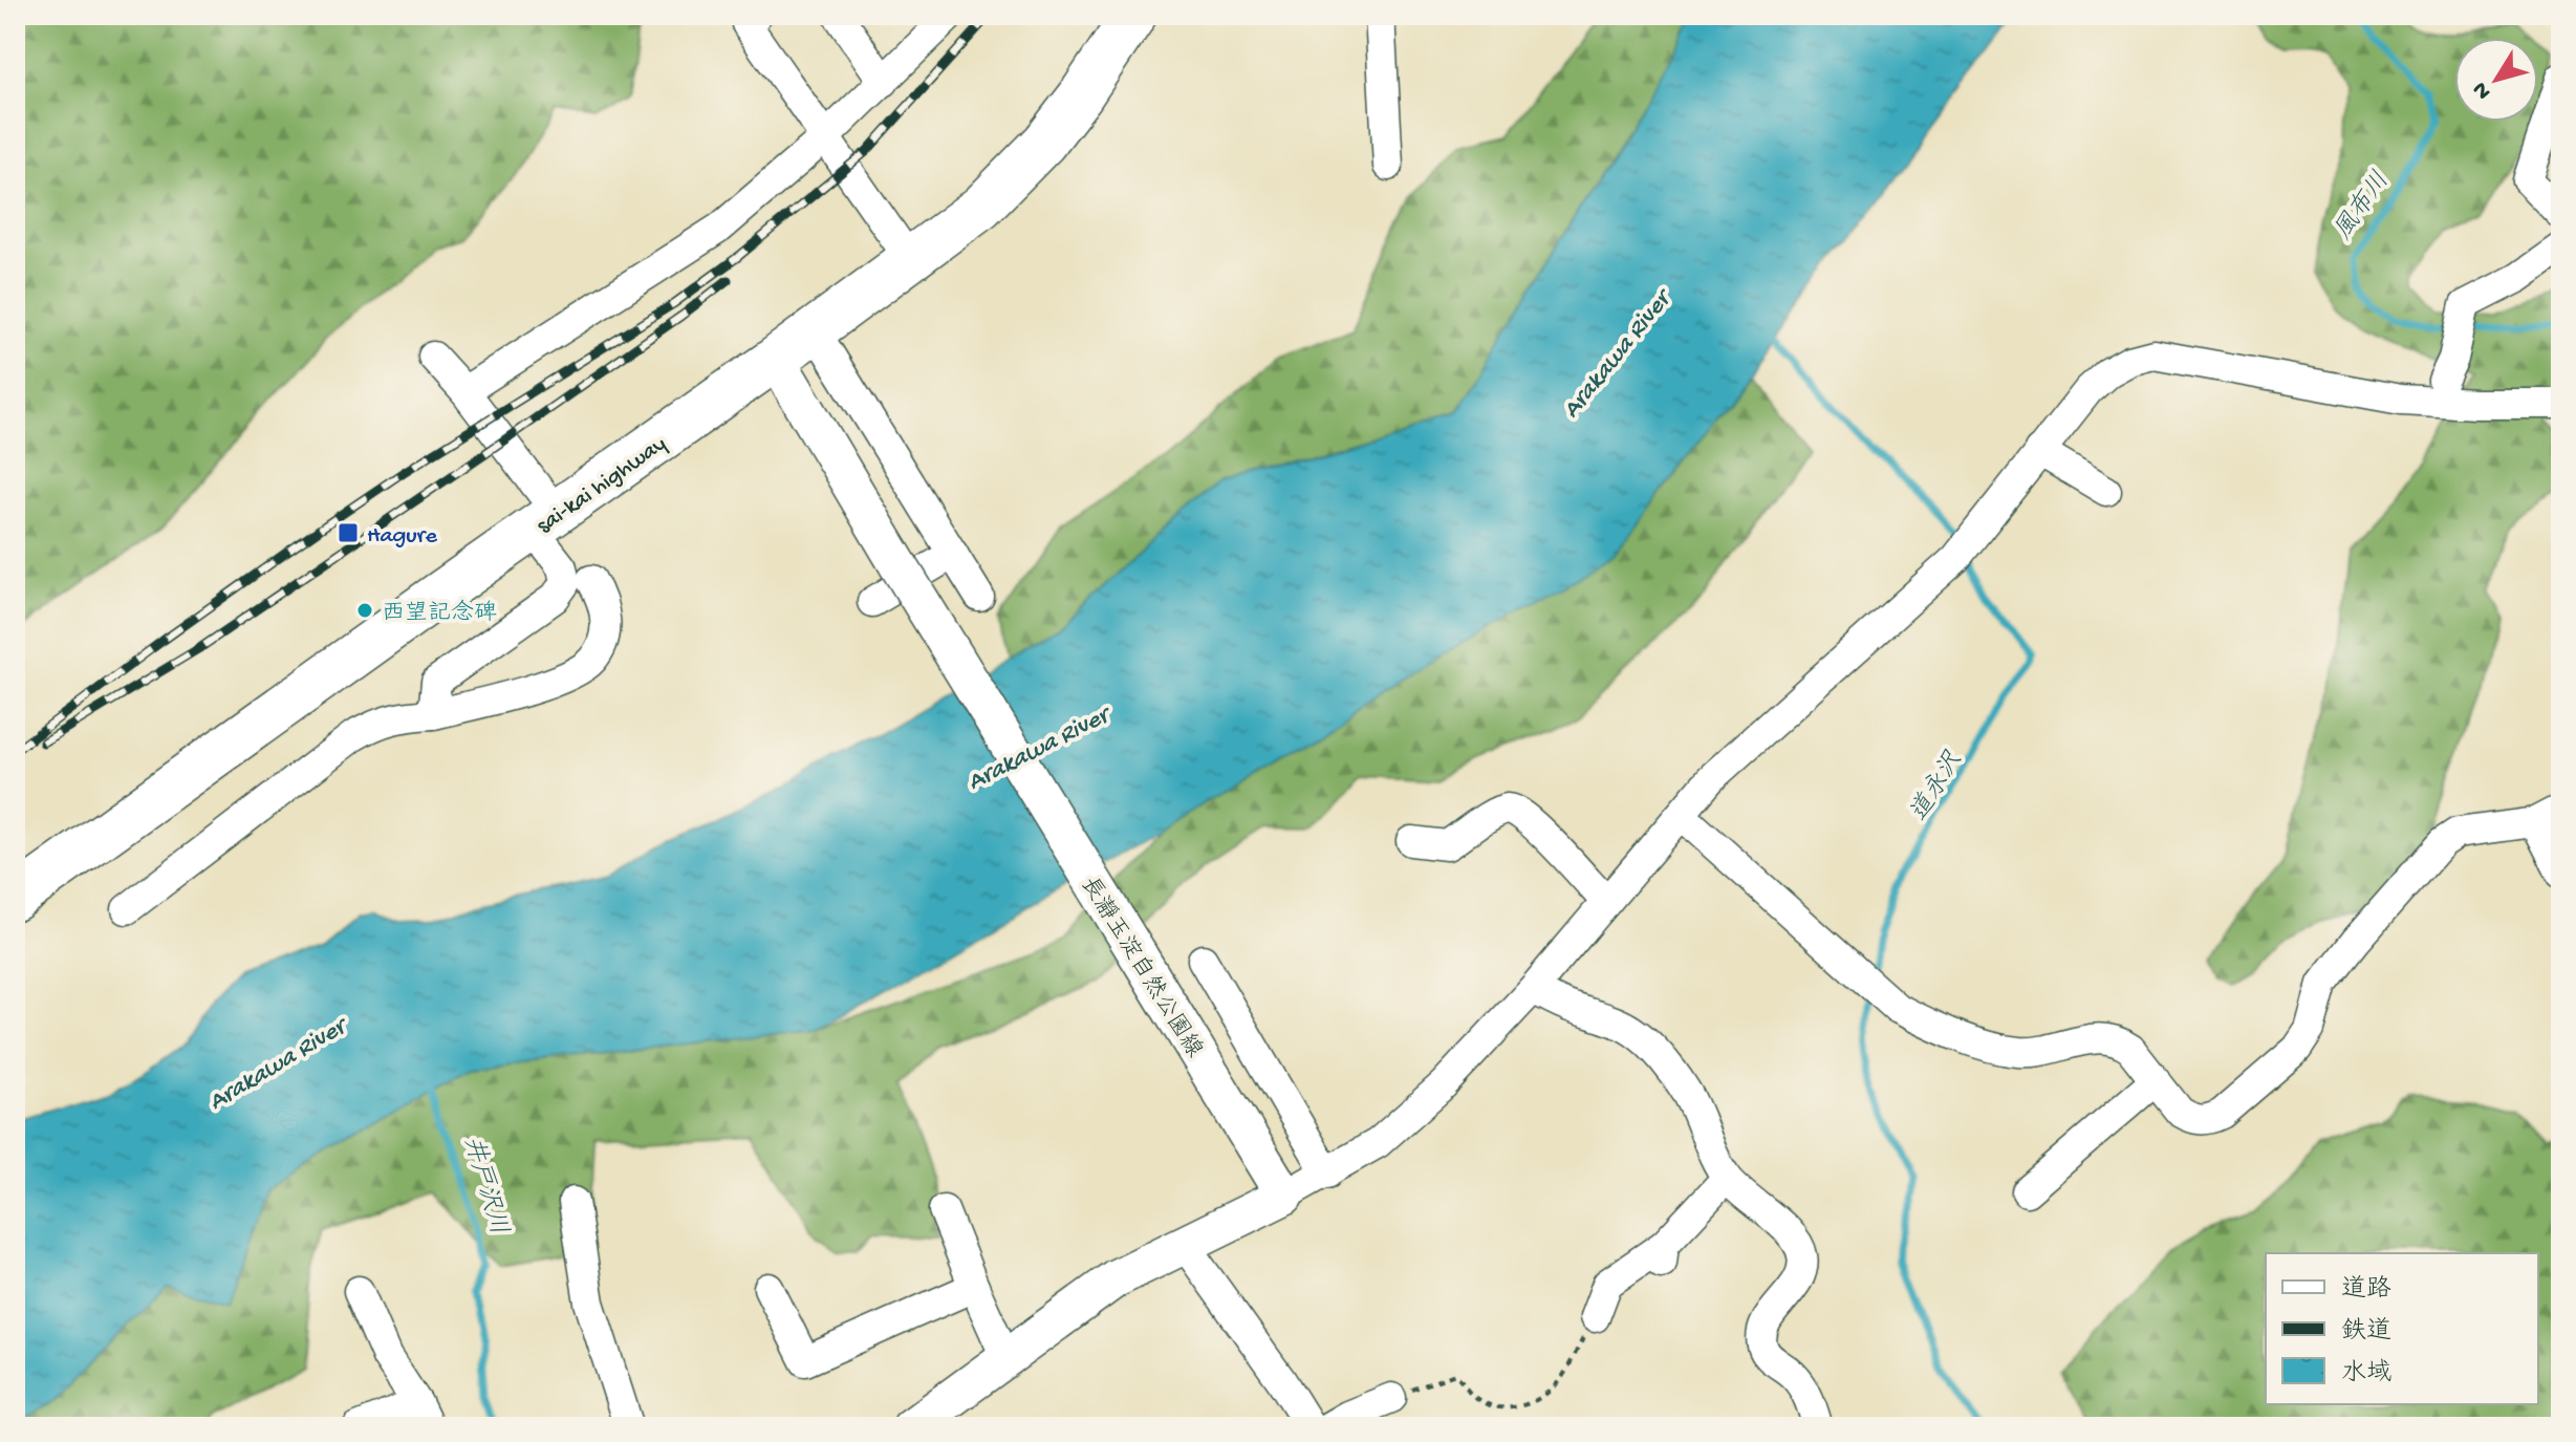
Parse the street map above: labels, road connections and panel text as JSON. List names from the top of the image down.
{
  "streets": {
    "highway": ["sai-kai highway"],
    "main road": ["長瀞玉淀自然公園線"]
  },
  "crossings": [
    ["sai-kai highway", "長瀞玉淀自然公園線"]
  ],
  "water": [
    "風布川",
    "Arakawa River",
    "道永沢",
    "井戸沢川"
  ],
  "places": {
    "transit": ["Hagure"],
    "other": ["西望記念碑"]
  },
  "legend": ["道路", "鉄道", "水域"],
  "north": "bottom left"
}
